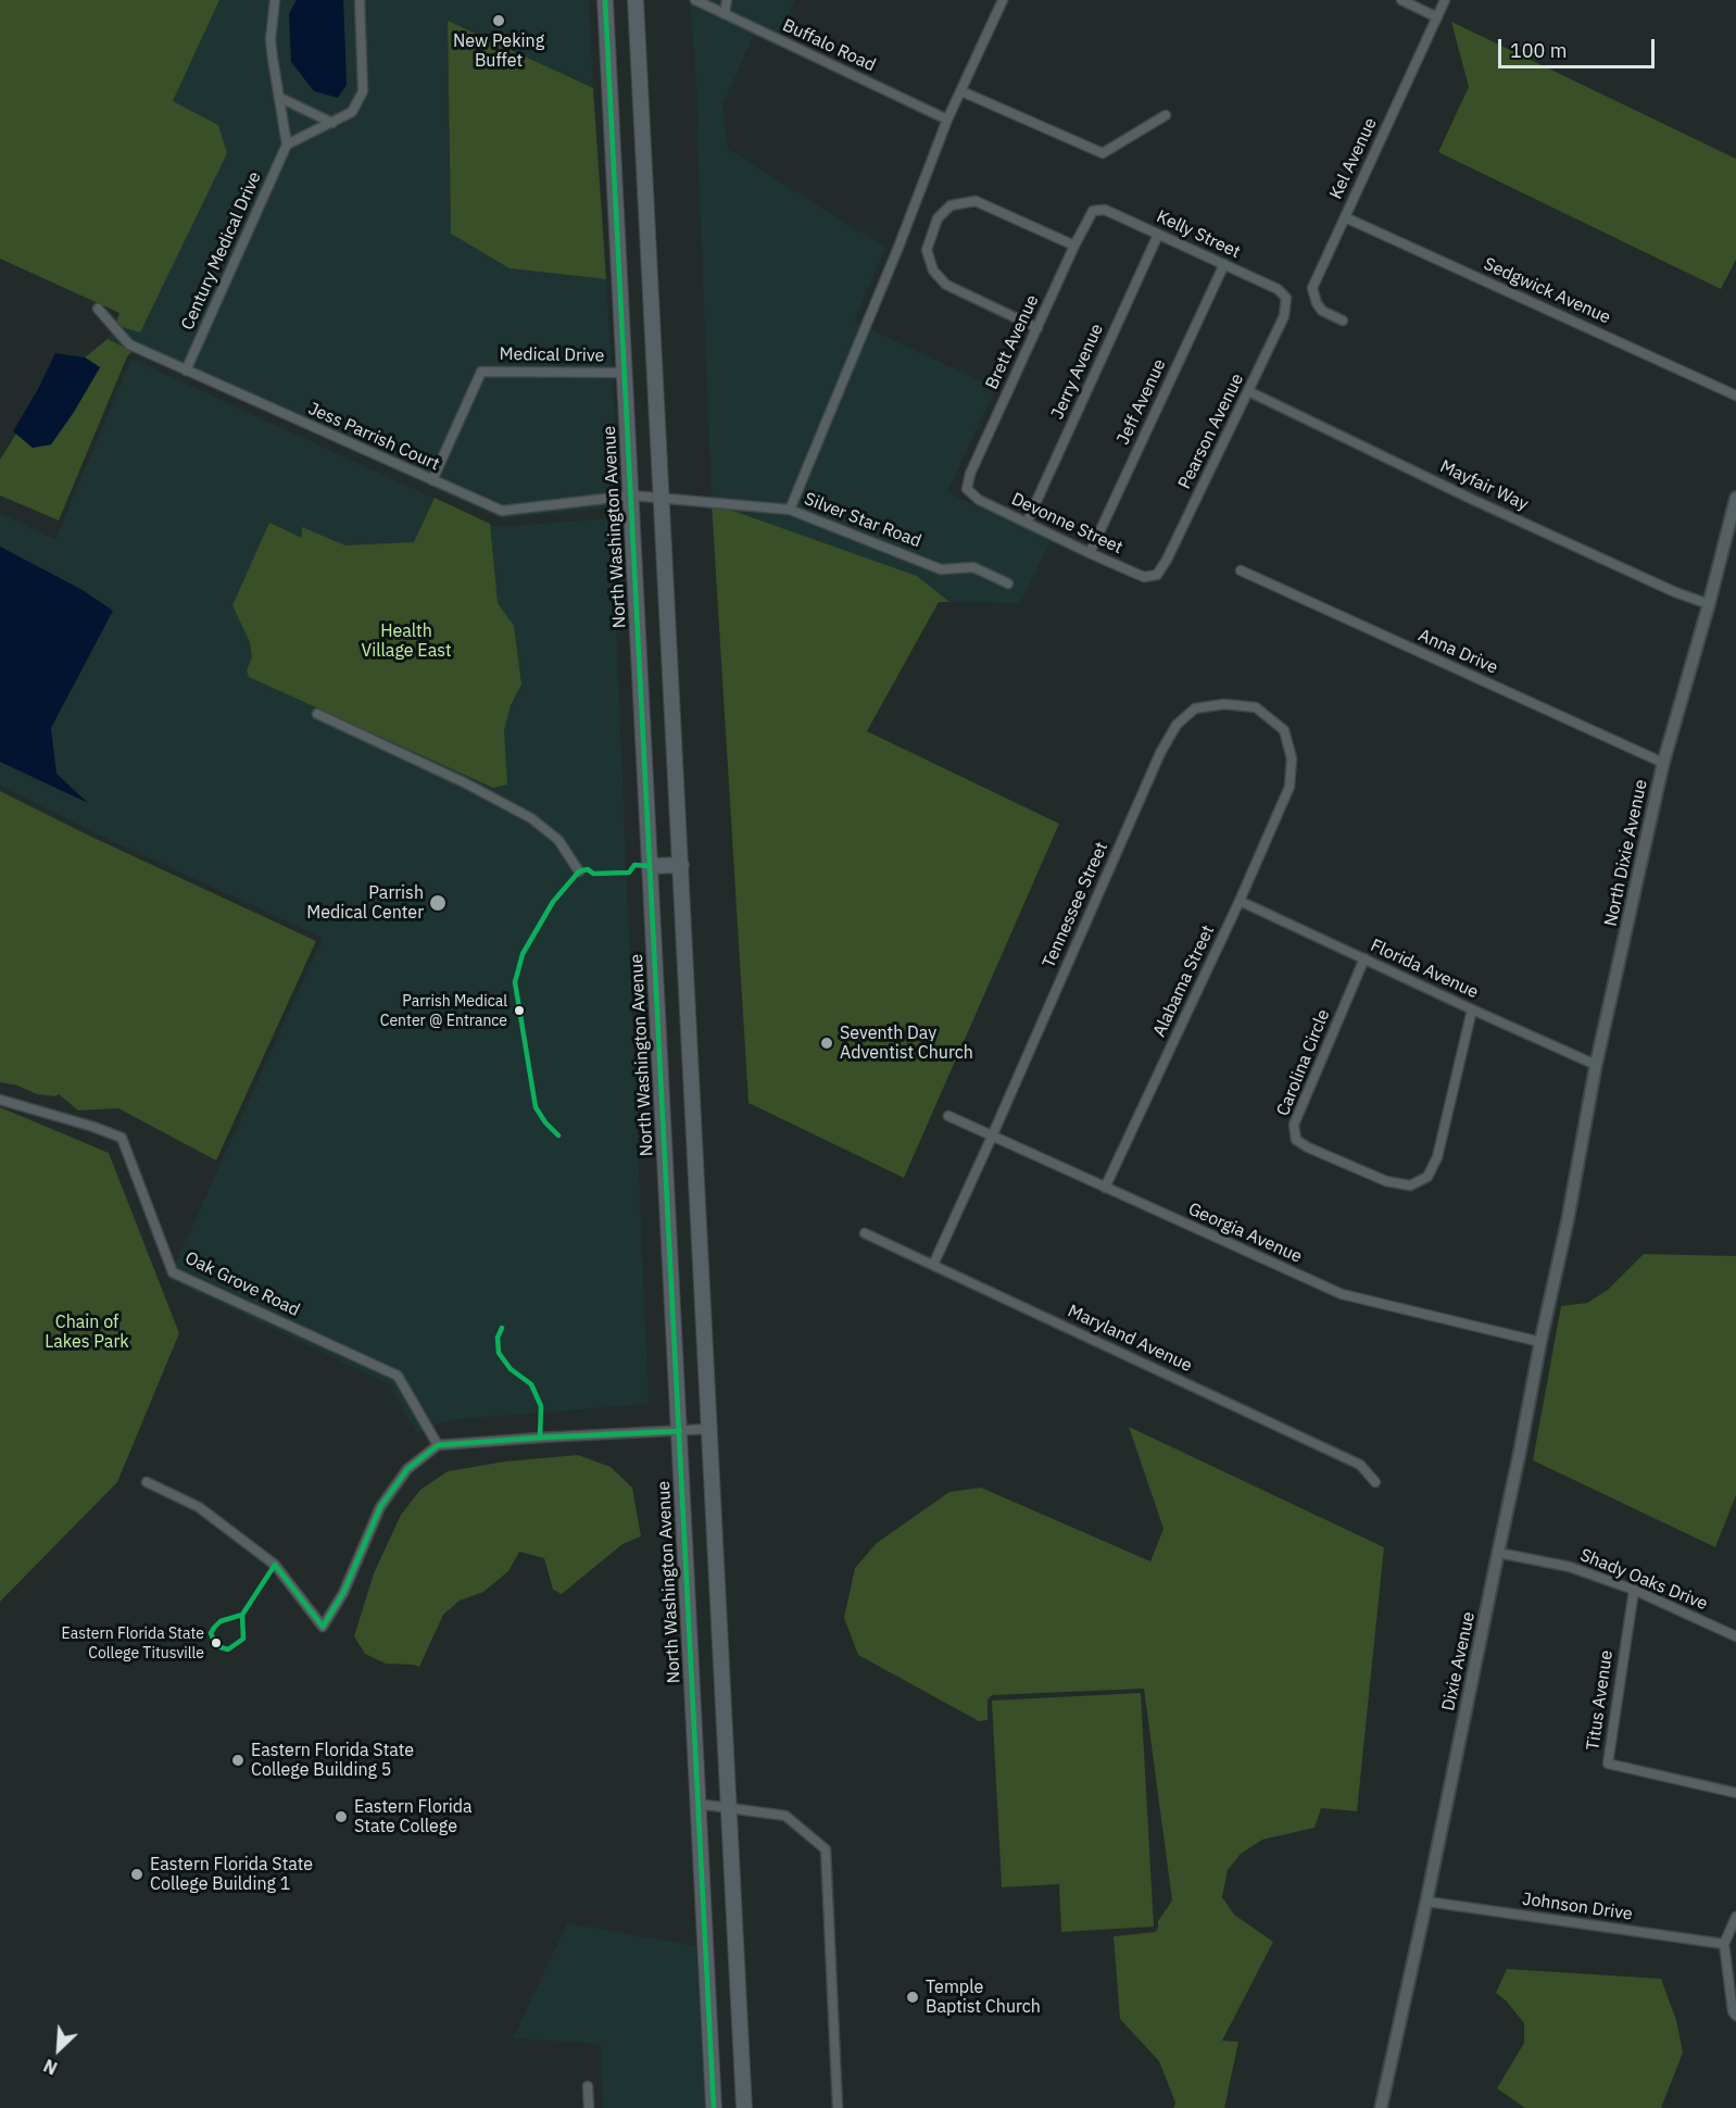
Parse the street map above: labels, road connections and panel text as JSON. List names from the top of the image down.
{
  "streets": {
    "main road": ["North Washington Avenue"],
    "street": [
      "Buffalo Road",
      "Kel Avenue",
      "Kelly Street",
      "Century Medical Drive",
      "Sedgwick Avenue",
      "Brett Avenue",
      "Medical Drive",
      "Jerry Avenue",
      "Jeff Avenue",
      "Pearson Avenue",
      "Jess Parrish Court",
      "Mayfair Way",
      "Silver Star Road",
      "Devonne Street",
      "Anna Drive",
      "North Dixie Avenue",
      "Tennessee Street",
      "Florida Avenue",
      "Alabama Street",
      "Carolina Circle",
      "Georgia Avenue",
      "Oak Grove Road",
      "Maryland Avenue",
      "Shady Oaks Drive",
      "Dixie Avenue",
      "Titus Avenue",
      "Johnson Drive"
    ]
  },
  "crossings": [
    ["Kel Avenue", "Sedgwick Avenue"],
    ["Kelly Street", "Brett Avenue"],
    ["Kelly Street", "Jerry Avenue"],
    ["Kelly Street", "Jeff Avenue"],
    ["Kelly Street", "Pearson Avenue"],
    ["Century Medical Drive", "Jess Parrish Court"],
    ["Brett Avenue", "Devonne Street"],
    ["Medical Drive", "Jess Parrish Court"],
    ["Medical Drive", "North Washington Avenue"],
    ["Jerry Avenue", "Devonne Street"],
    ["Jeff Avenue", "Devonne Street"],
    ["Pearson Avenue", "Mayfair Way"],
    ["Pearson Avenue", "Devonne Street"],
    ["Jess Parrish Court", "Silver Star Road"],
    ["Jess Parrish Court", "North Washington Avenue"],
    ["Mayfair Way", "North Dixie Avenue"],
    ["Anna Drive", "North Dixie Avenue"],
    ["North Dixie Avenue", "Florida Avenue"],
    ["North Dixie Avenue", "Dixie Avenue"],
    ["Tennessee Street", "Alabama Street"],
    ["Tennessee Street", "Georgia Avenue"],
    ["Tennessee Street", "Maryland Avenue"],
    ["Florida Avenue", "Alabama Street"],
    ["Florida Avenue", "Carolina Circle"],
    ["Alabama Street", "Georgia Avenue"],
    ["Georgia Avenue", "Dixie Avenue"],
    ["Shady Oaks Drive", "Dixie Avenue"],
    ["Shady Oaks Drive", "Titus Avenue"],
    ["Dixie Avenue", "Johnson Drive"]
  ],
  "parks": ["Health Village East", "Chain of Lakes Park"],
  "places": [
    "New Peking Buffet",
    "Parrish Medical Center",
    "Parrish Medical Center @ Entrance",
    "Seventh Day Adventist Church",
    "Eastern Florida State College Titusville",
    "Eastern Florida State College Building 5",
    "Eastern Florida State College",
    "Eastern Florida State College Building 1",
    "Temple Baptist Church"
  ],
  "scale_bar": "100 m",
  "north": "bottom left"
}
